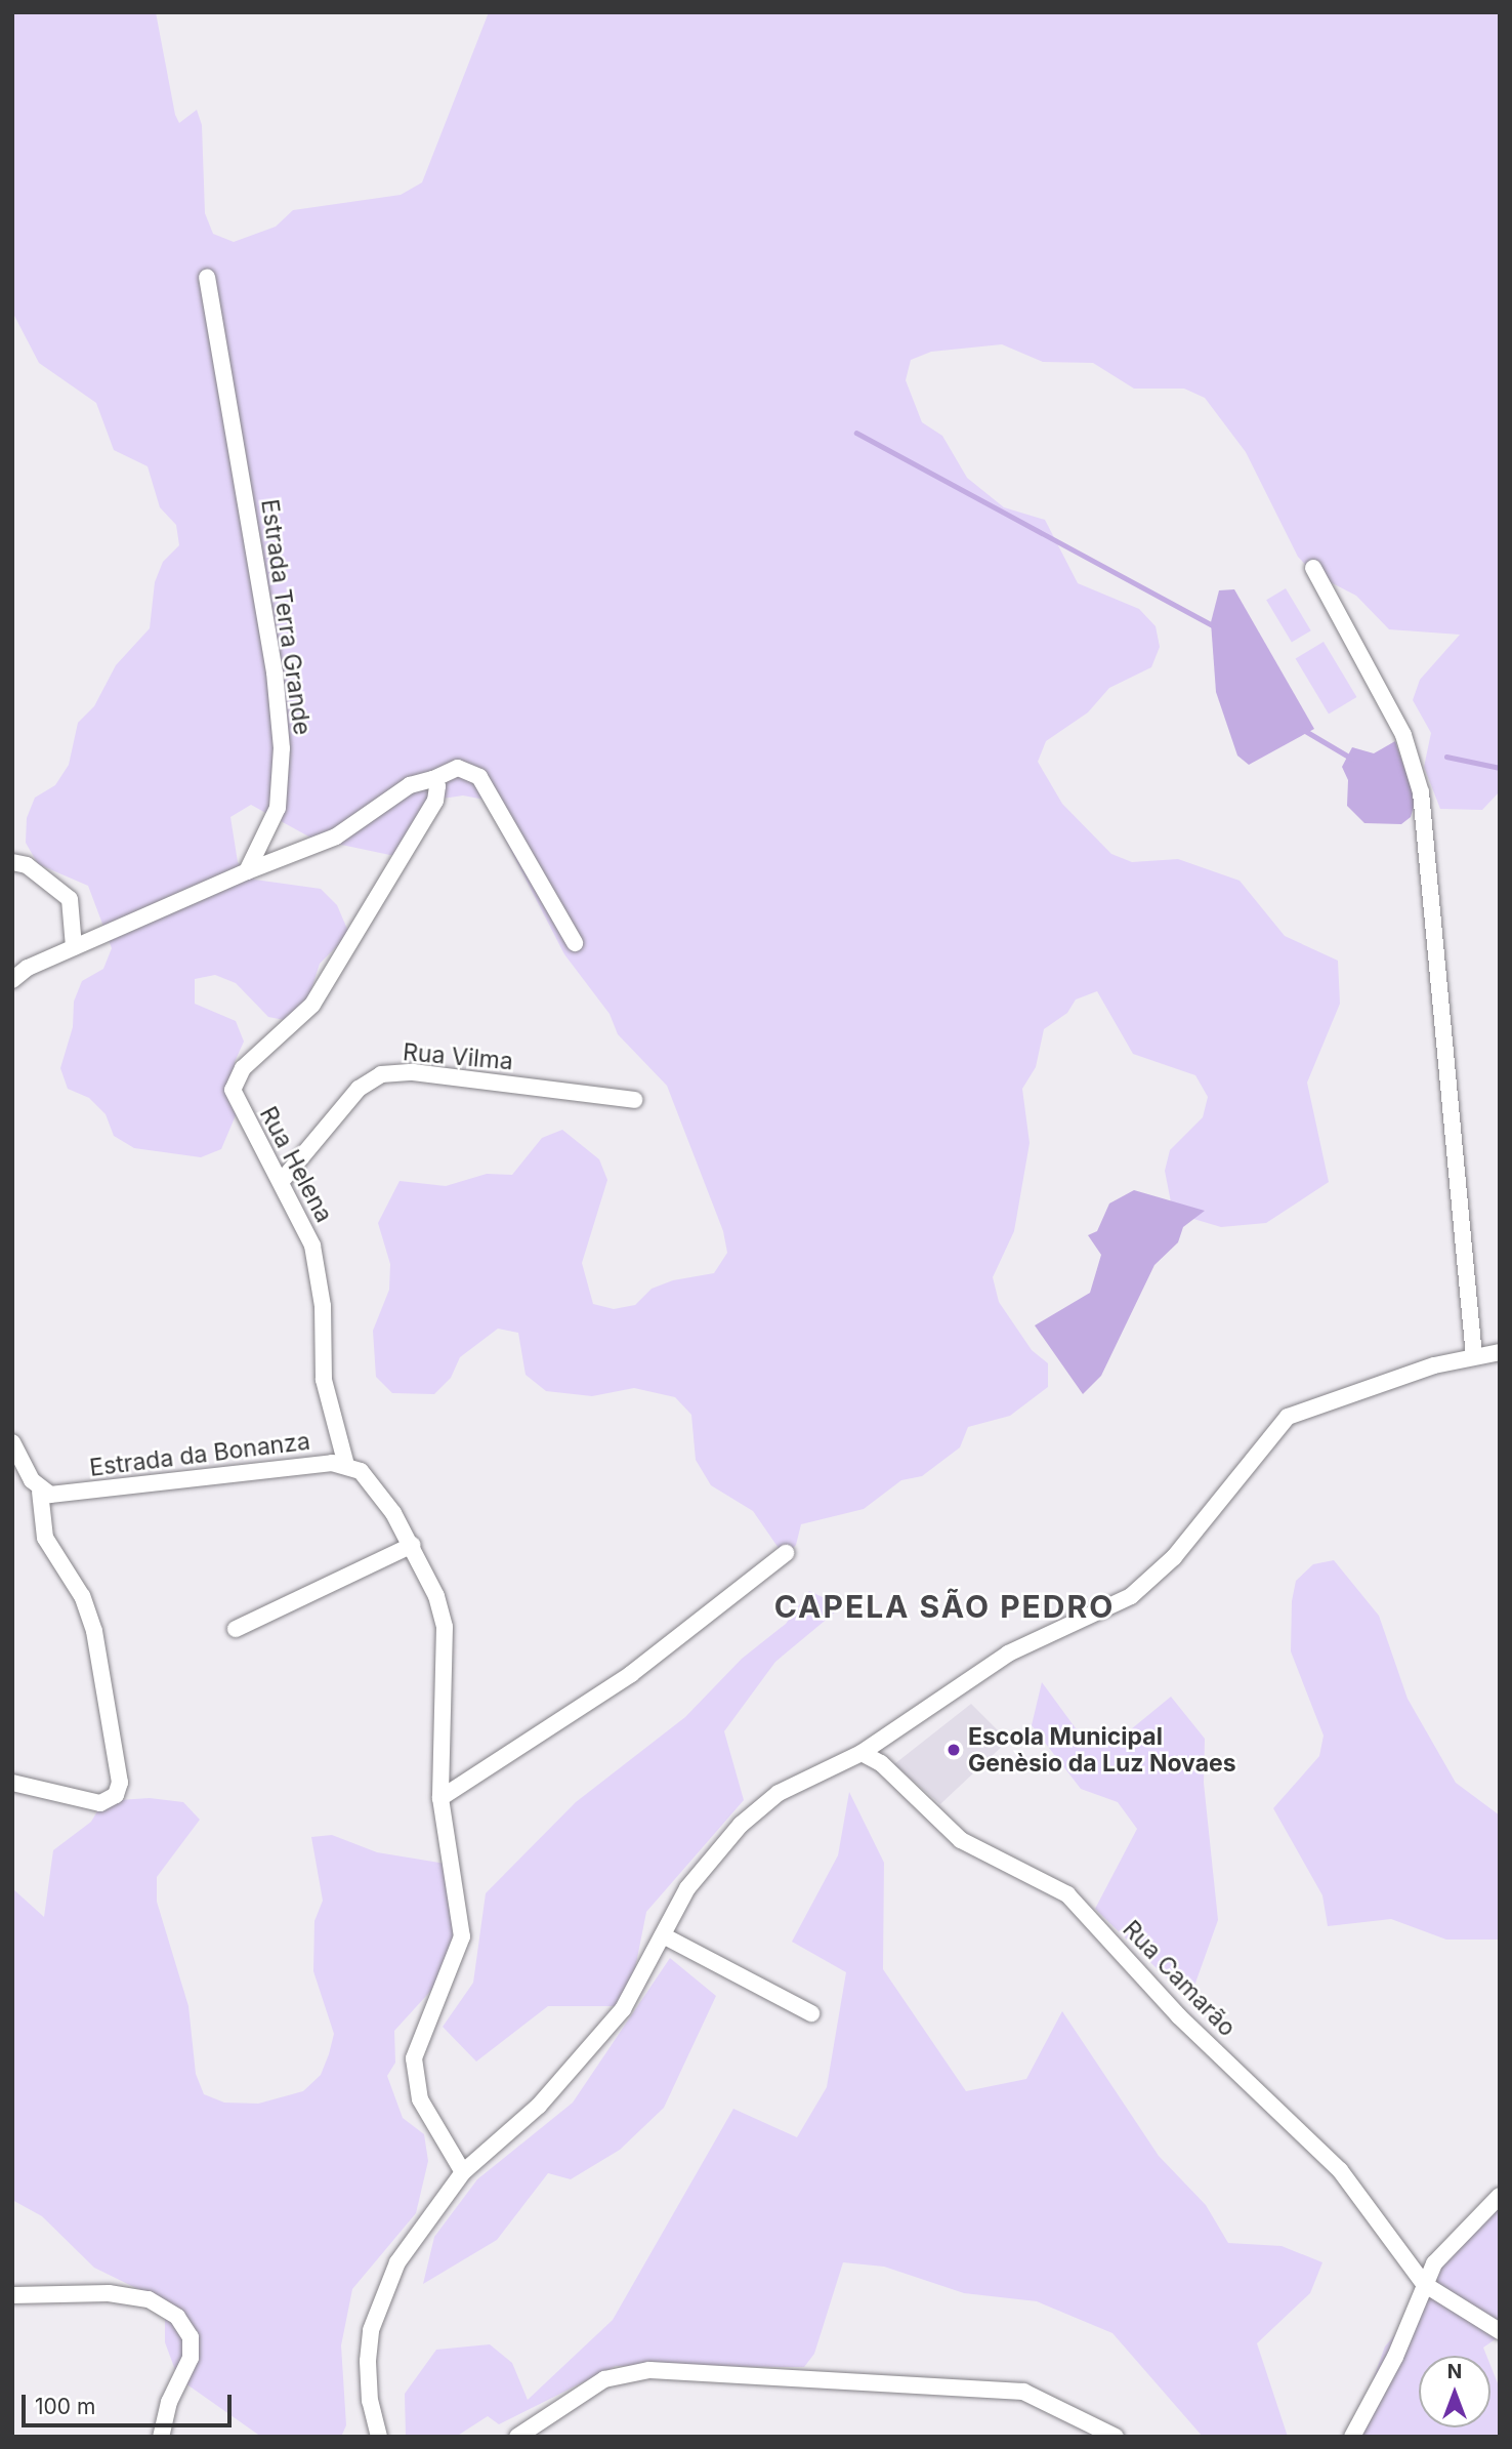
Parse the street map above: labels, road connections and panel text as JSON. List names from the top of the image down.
{
  "streets": {
    "street": [
      "Estrada Terra Grande",
      "Rua Vilma",
      "Rua Helena",
      "Estrada da Bonanza",
      "Rua Camarão"
    ]
  },
  "crossings": [
    ["Rua Vilma", "Rua Helena"],
    ["Rua Helena", "Estrada da Bonanza"]
  ],
  "districts": ["CAPELA SÃO PEDRO"],
  "places": ["Escola Municipal Genèsio da Luz Novaes"],
  "scale_bar": "100 m",
  "north": "top"
}
